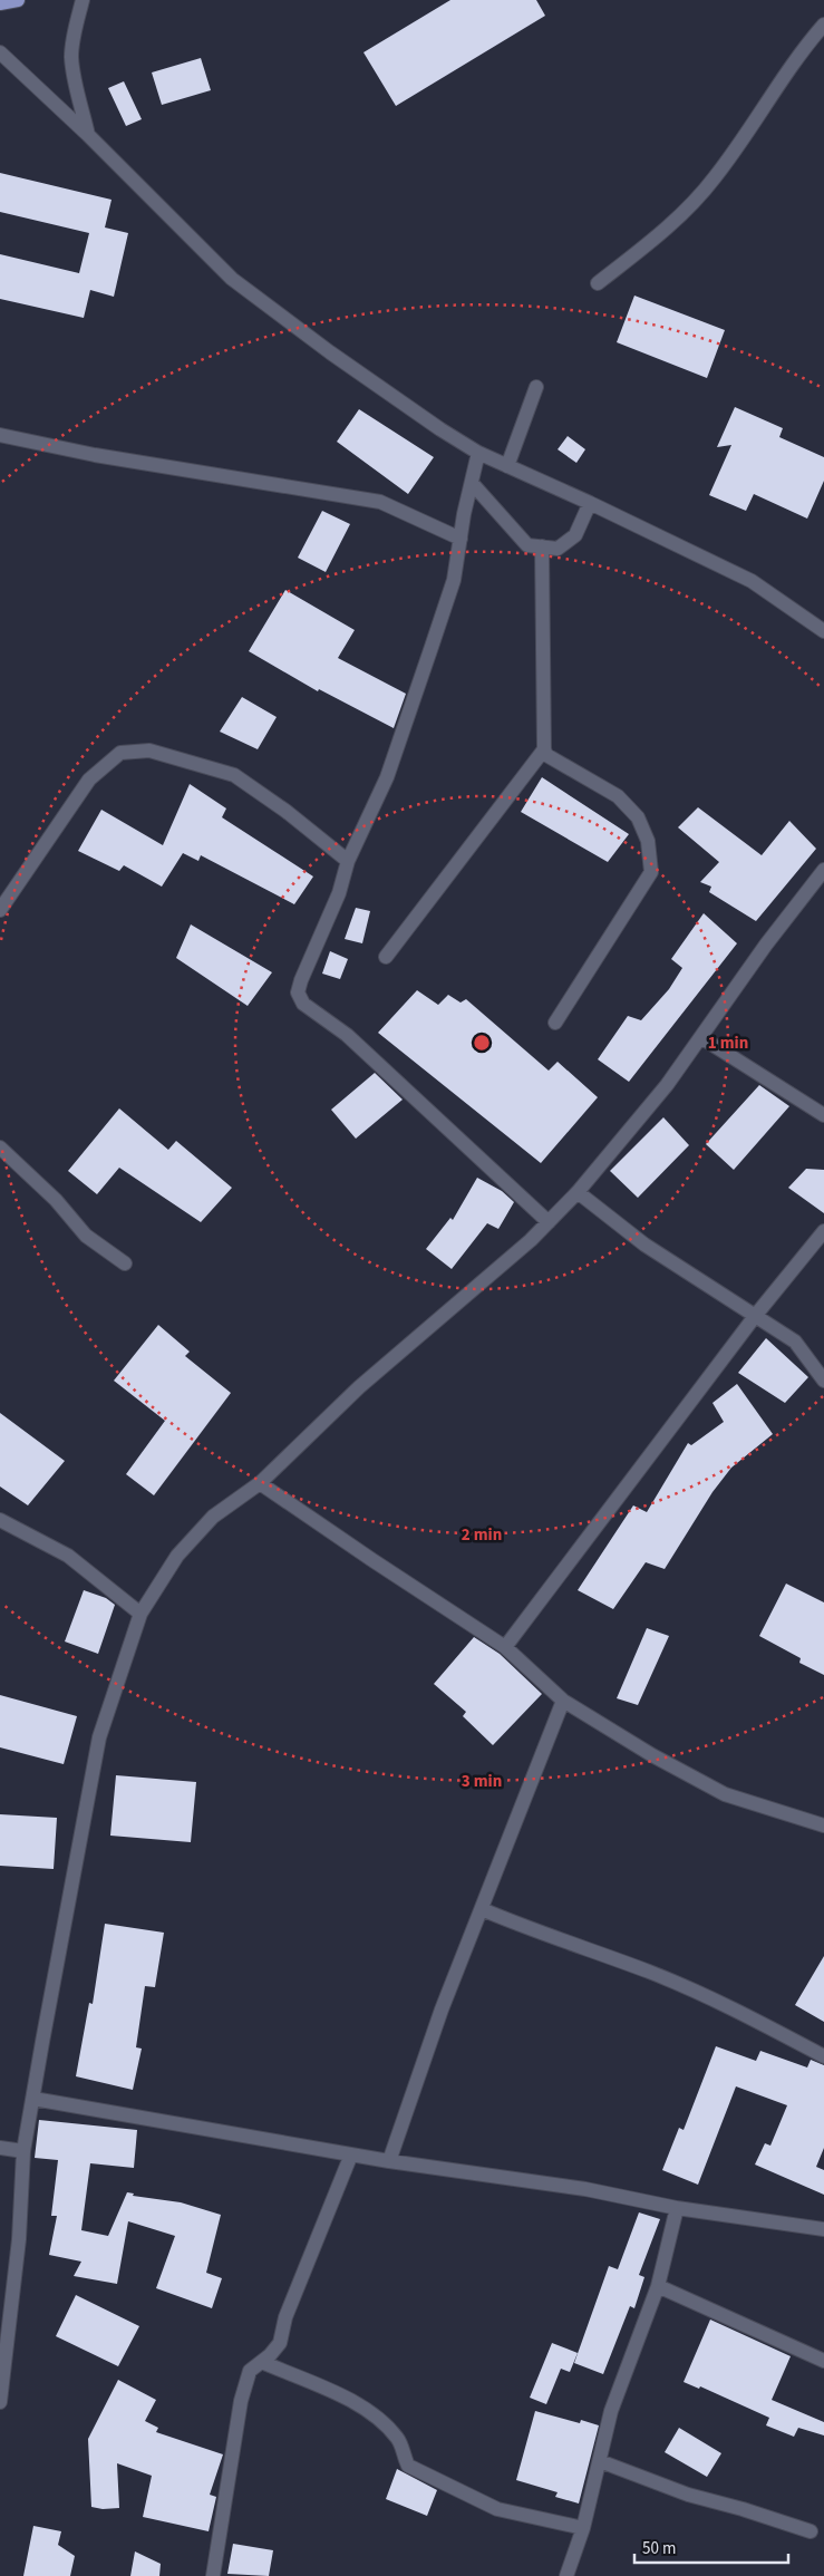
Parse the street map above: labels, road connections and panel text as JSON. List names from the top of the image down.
{
  "scale_bar": "50 m",
  "rings": ["1 min", "2 min", "3 min"]
}
